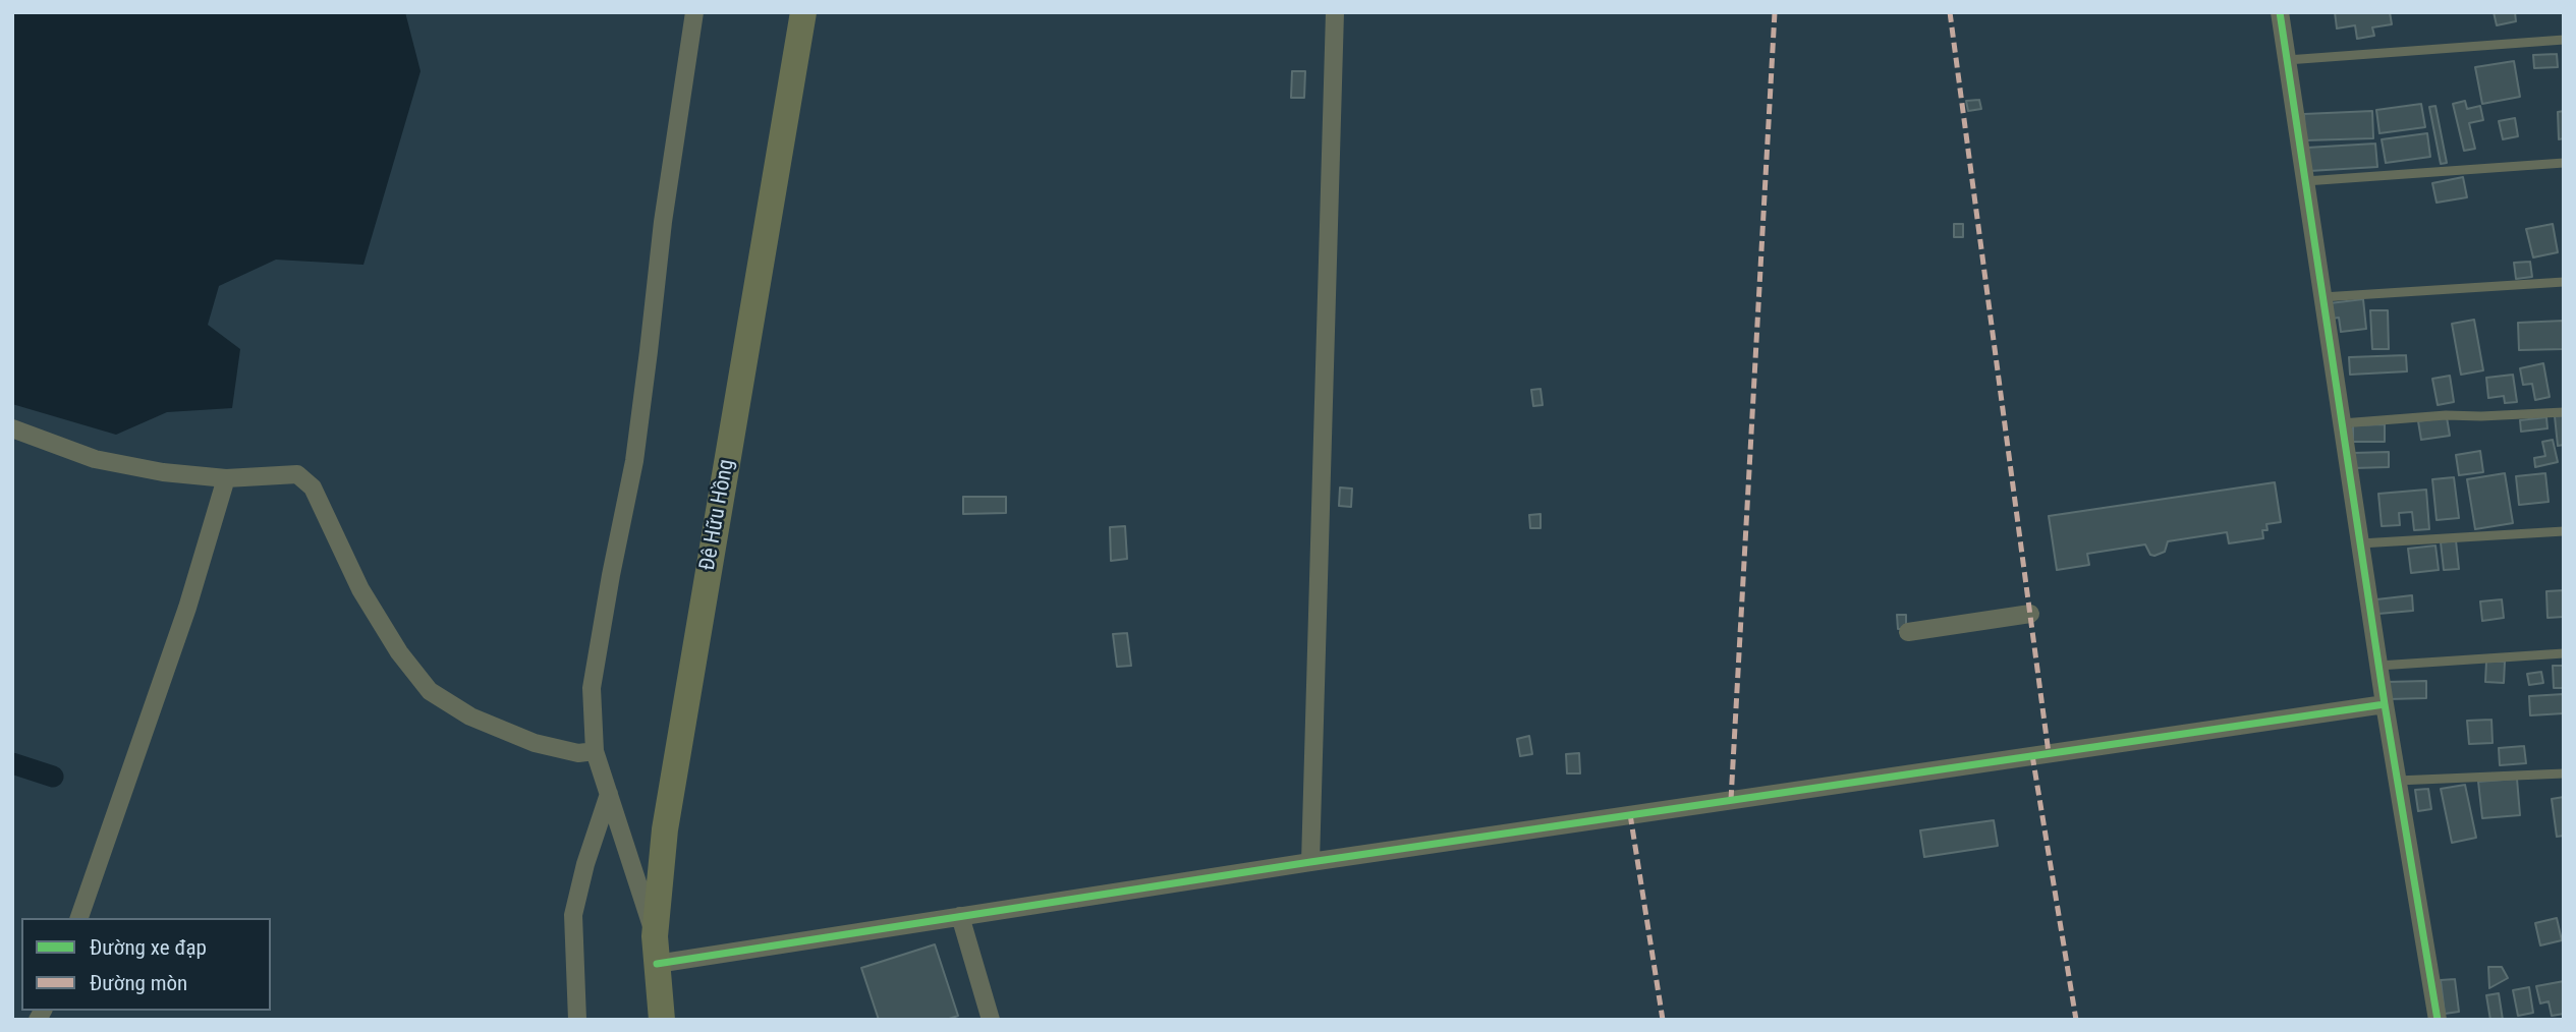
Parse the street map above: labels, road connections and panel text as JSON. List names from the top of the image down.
{
  "streets": {
    "main road": ["Đê Hữu Hồng"]
  },
  "legend": ["Đường xe đạp", "Đường mòn"]
}
